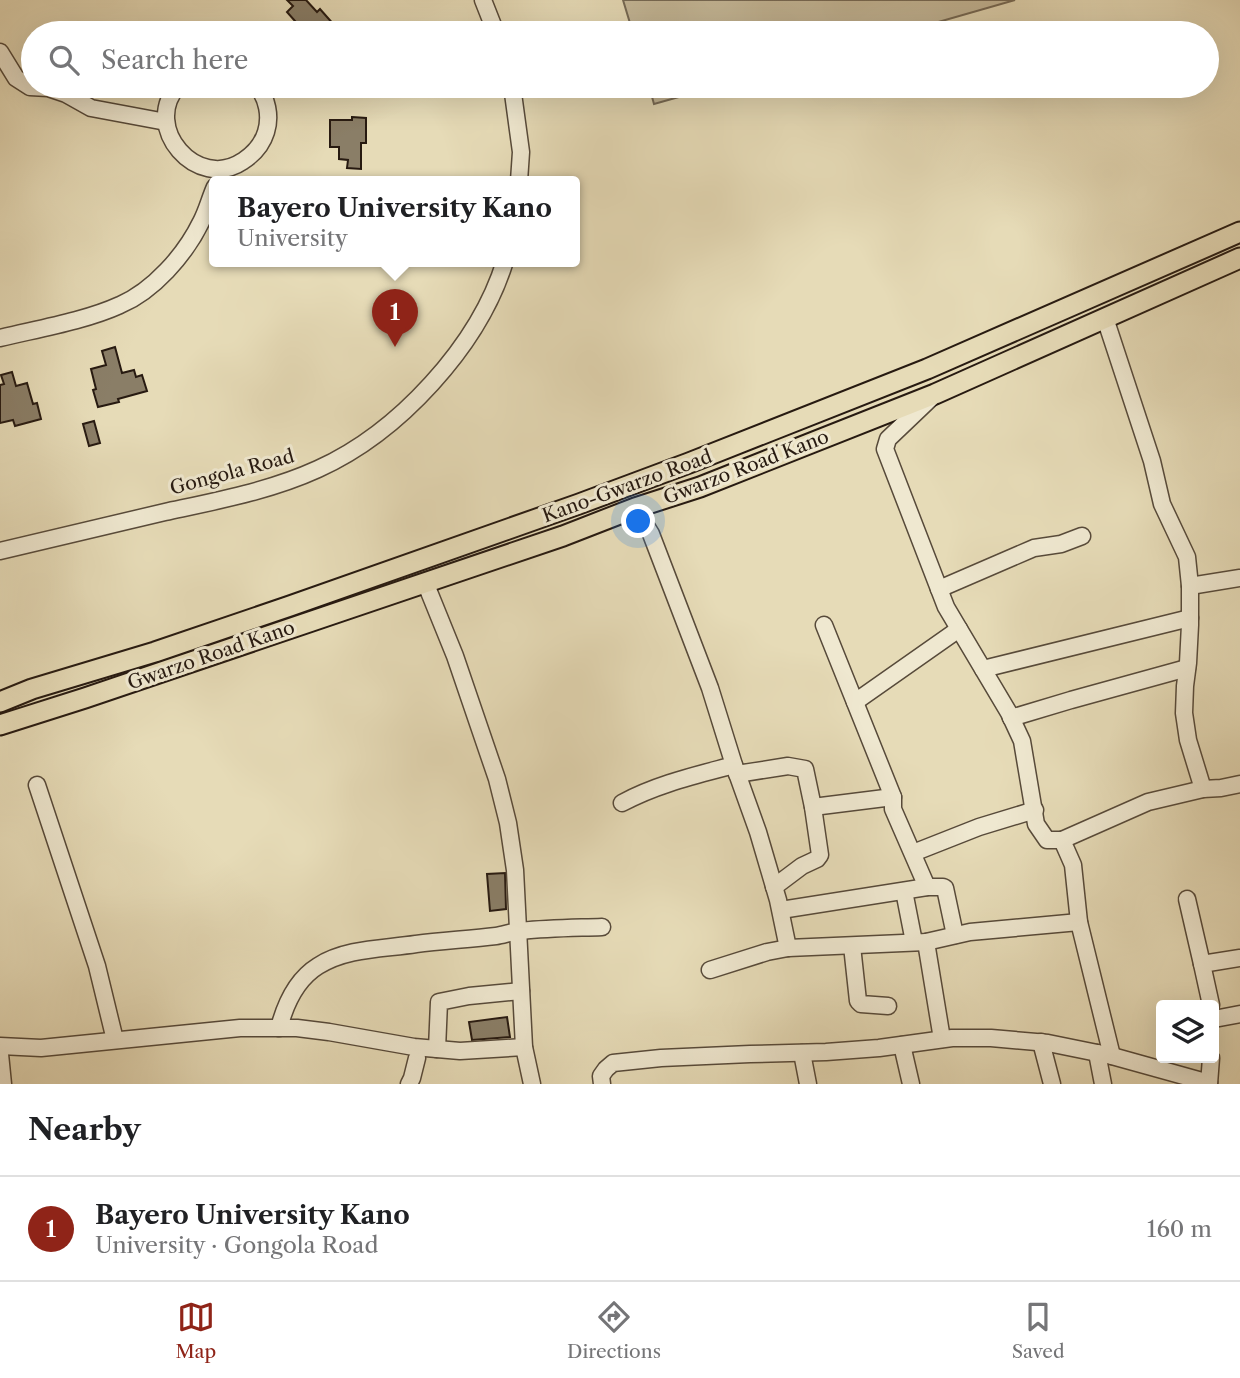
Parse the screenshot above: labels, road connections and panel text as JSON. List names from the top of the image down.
{
  "streets": {
    "main road": ["Gwarzo Road Kano", "Kano-Gwarzo Road"],
    "street": ["Gongola Road"]
  },
  "page": {
    "search": "Search here",
    "popup": ["Bayero University Kano", "University"],
    "pins": "1",
    "heading": "Nearby",
    "list": [
      {
        "mark": "1",
        "name": "Bayero University Kano",
        "note": "University · Gongola Road",
        "value": "160 m"
      }
    ],
    "nav": ["Map", "Directions", "Saved"]
  }
}
